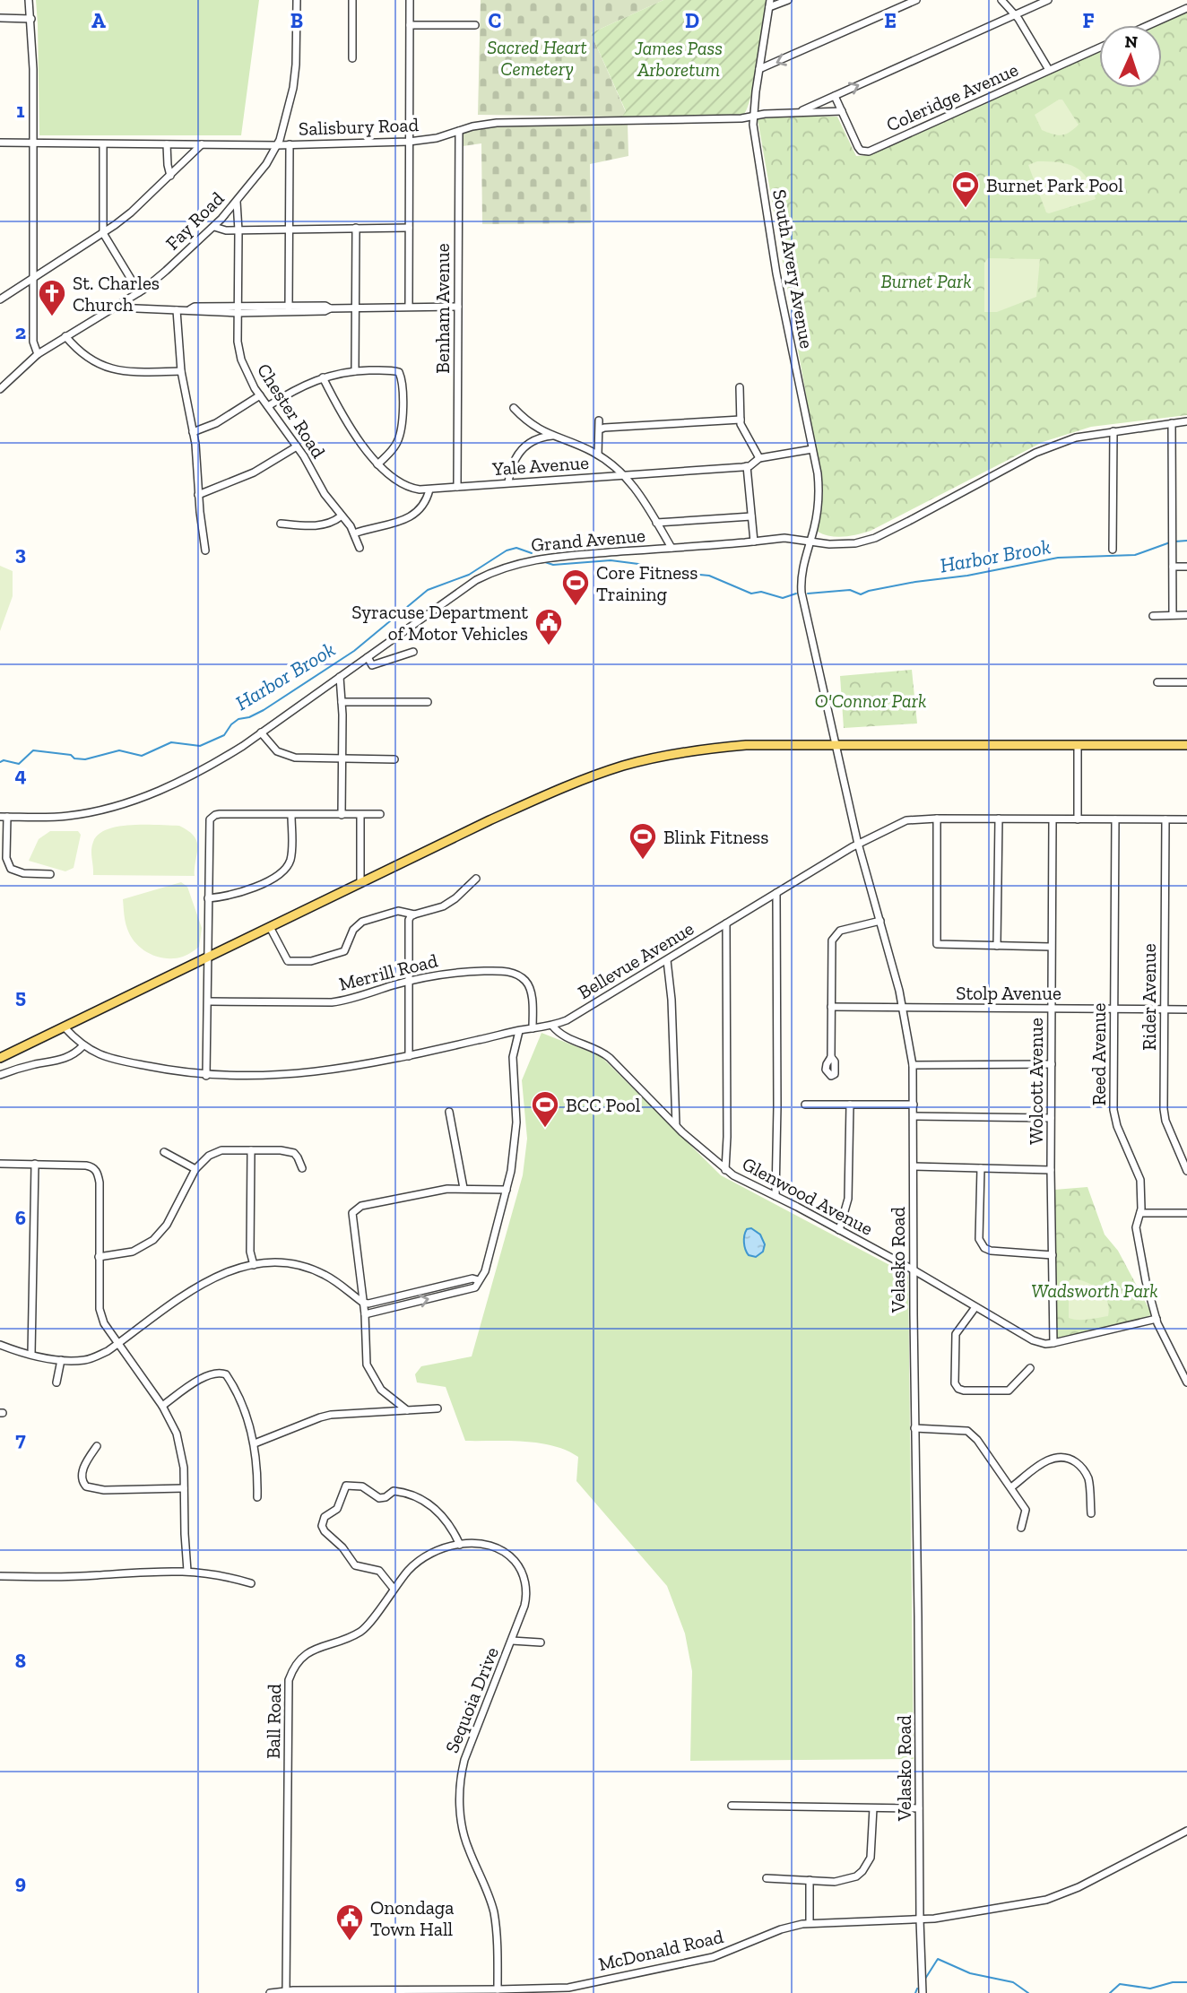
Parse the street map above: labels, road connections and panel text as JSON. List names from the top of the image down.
{
  "streets": {
    "street": [
      "Coleridge Avenue",
      "Salisbury Road",
      "Fay Road",
      "South Avery Avenue",
      "Benham Avenue",
      "Chester Road",
      "Yale Avenue",
      "Grand Avenue",
      "Bellevue Avenue",
      "Merrill Road",
      "Stolp Avenue",
      "Rider Avenue",
      "Reed Avenue",
      "Wolcott Avenue",
      "Glenwood Avenue",
      "Velasko Road",
      "Sequoia Drive",
      "Ball Road",
      "McDonald Road"
    ]
  },
  "crossings": [
    ["Salisbury Road", "Fay Road"],
    ["Salisbury Road", "South Avery Avenue"],
    ["Salisbury Road", "Benham Avenue"],
    ["Fay Road", "Chester Road"],
    ["South Avery Avenue", "Grand Avenue"],
    ["South Avery Avenue", "Velasko Road"],
    ["Benham Avenue", "Yale Avenue"],
    ["Grand Avenue", "Velasko Road"],
    ["Bellevue Avenue", "Merrill Road"],
    ["Bellevue Avenue", "Rider Avenue"],
    ["Bellevue Avenue", "Reed Avenue"],
    ["Bellevue Avenue", "Wolcott Avenue"],
    ["Bellevue Avenue", "Glenwood Avenue"],
    ["Bellevue Avenue", "Velasko Road"],
    ["Stolp Avenue", "Rider Avenue"],
    ["Stolp Avenue", "Reed Avenue"],
    ["Stolp Avenue", "Wolcott Avenue"],
    ["Stolp Avenue", "Velasko Road"],
    ["Reed Avenue", "Glenwood Avenue"],
    ["Wolcott Avenue", "Glenwood Avenue"],
    ["Glenwood Avenue", "Velasko Road"],
    ["Velasko Road", "McDonald Road"],
    ["Sequoia Drive", "Ball Road"],
    ["Sequoia Drive", "McDonald Road"],
    ["Ball Road", "McDonald Road"]
  ],
  "water": ["Harbor Brook"],
  "parks": [
    "Sacred Heart Cemetery",
    "James Pass Arboretum",
    "Burnet Park",
    "O'Connor Park",
    "Wadsworth Park"
  ],
  "places": {
    "sports": [
      "Burnet Park Pool",
      "Core Fitness Training",
      "Blink Fitness",
      "BCC Pool"
    ],
    "church": ["St. Charles Church"],
    "public building": ["Syracuse Department of Motor Vehicles", "Onondaga Town Hall"]
  },
  "north": "top",
  "grid": {
    "columns": [
      "A",
      "B",
      "C",
      "D",
      "E",
      "F"
    ],
    "rows": [
      "1",
      "2",
      "3",
      "4",
      "5",
      "6",
      "7",
      "8",
      "9"
    ]
  }
}
